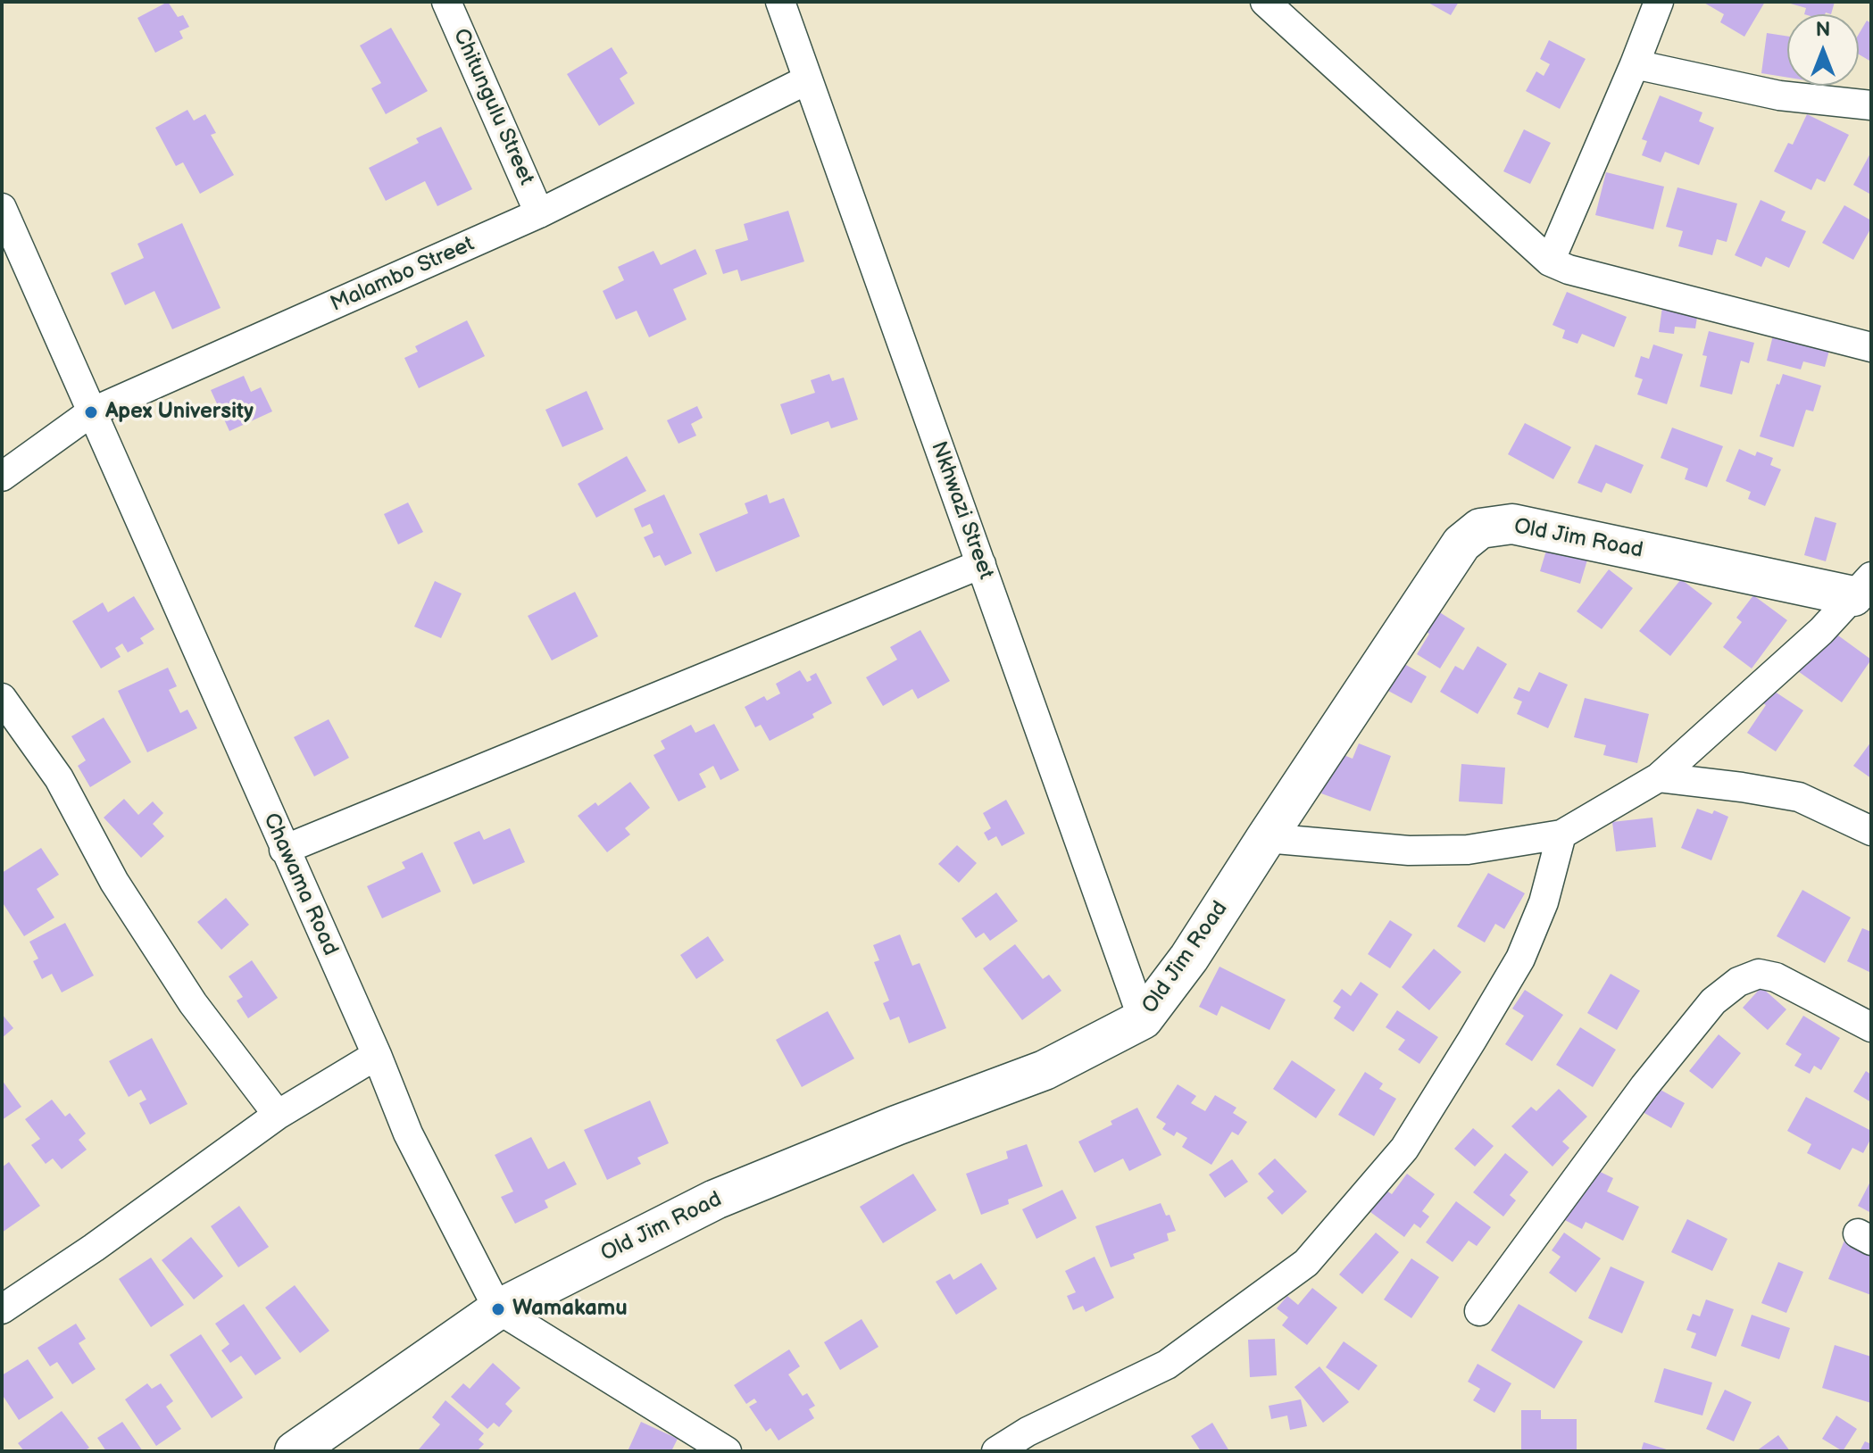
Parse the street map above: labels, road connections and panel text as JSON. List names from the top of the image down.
{
  "streets": {
    "street": [
      "Chitungulu Street",
      "Malambo Street",
      "Nkhwazi Street",
      "Old Jim Road",
      "Chawama Road"
    ]
  },
  "crossings": [
    ["Chitungulu Street", "Malambo Street"],
    ["Malambo Street", "Nkhwazi Street"],
    ["Malambo Street", "Chawama Road"],
    ["Nkhwazi Street", "Old Jim Road"],
    ["Old Jim Road", "Chawama Road"]
  ],
  "places": ["Apex University", "Wamakamu"],
  "north": "top"
}
